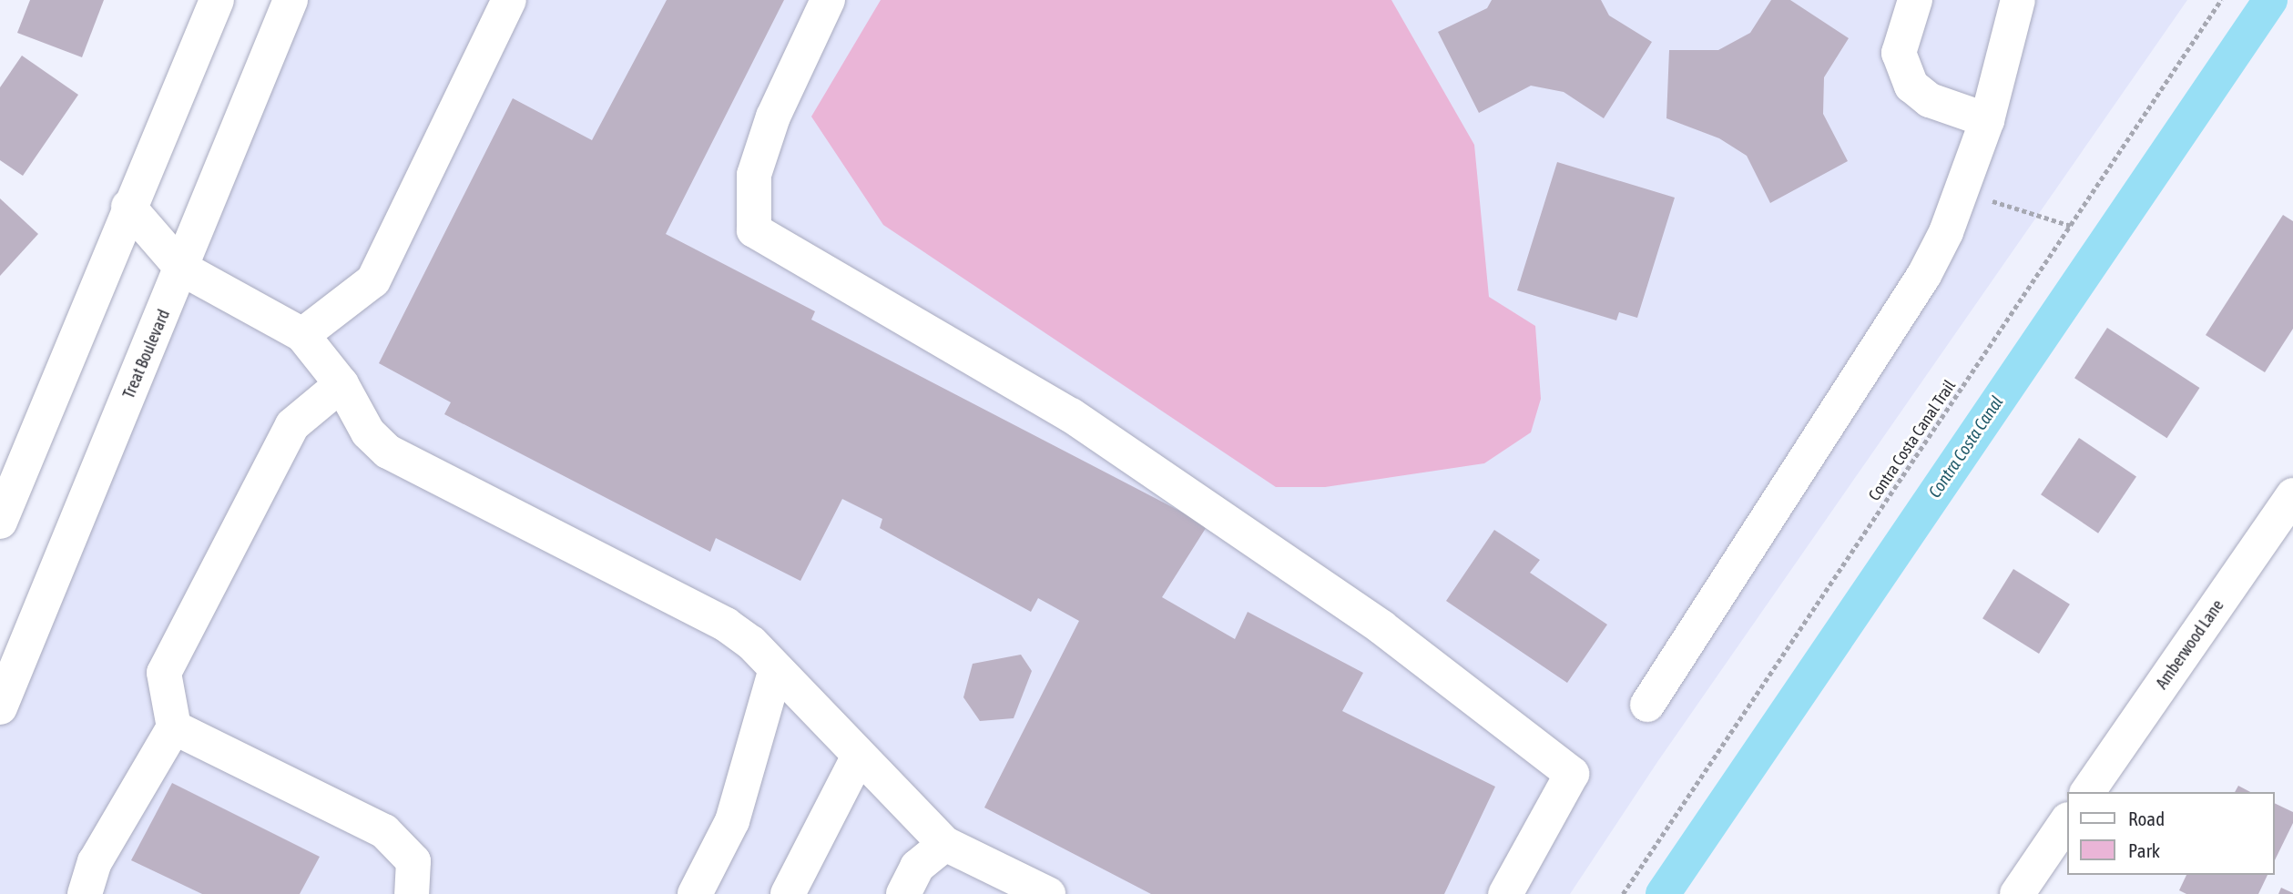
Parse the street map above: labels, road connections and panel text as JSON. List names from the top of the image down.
{
  "streets": {
    "main road": ["Treat Boulevard", "Amberwood Lane"],
    "path": ["Contra Costa Canal Trail"]
  },
  "water": ["Contra Costa Canal"],
  "legend": ["Road", "Park"]
}
